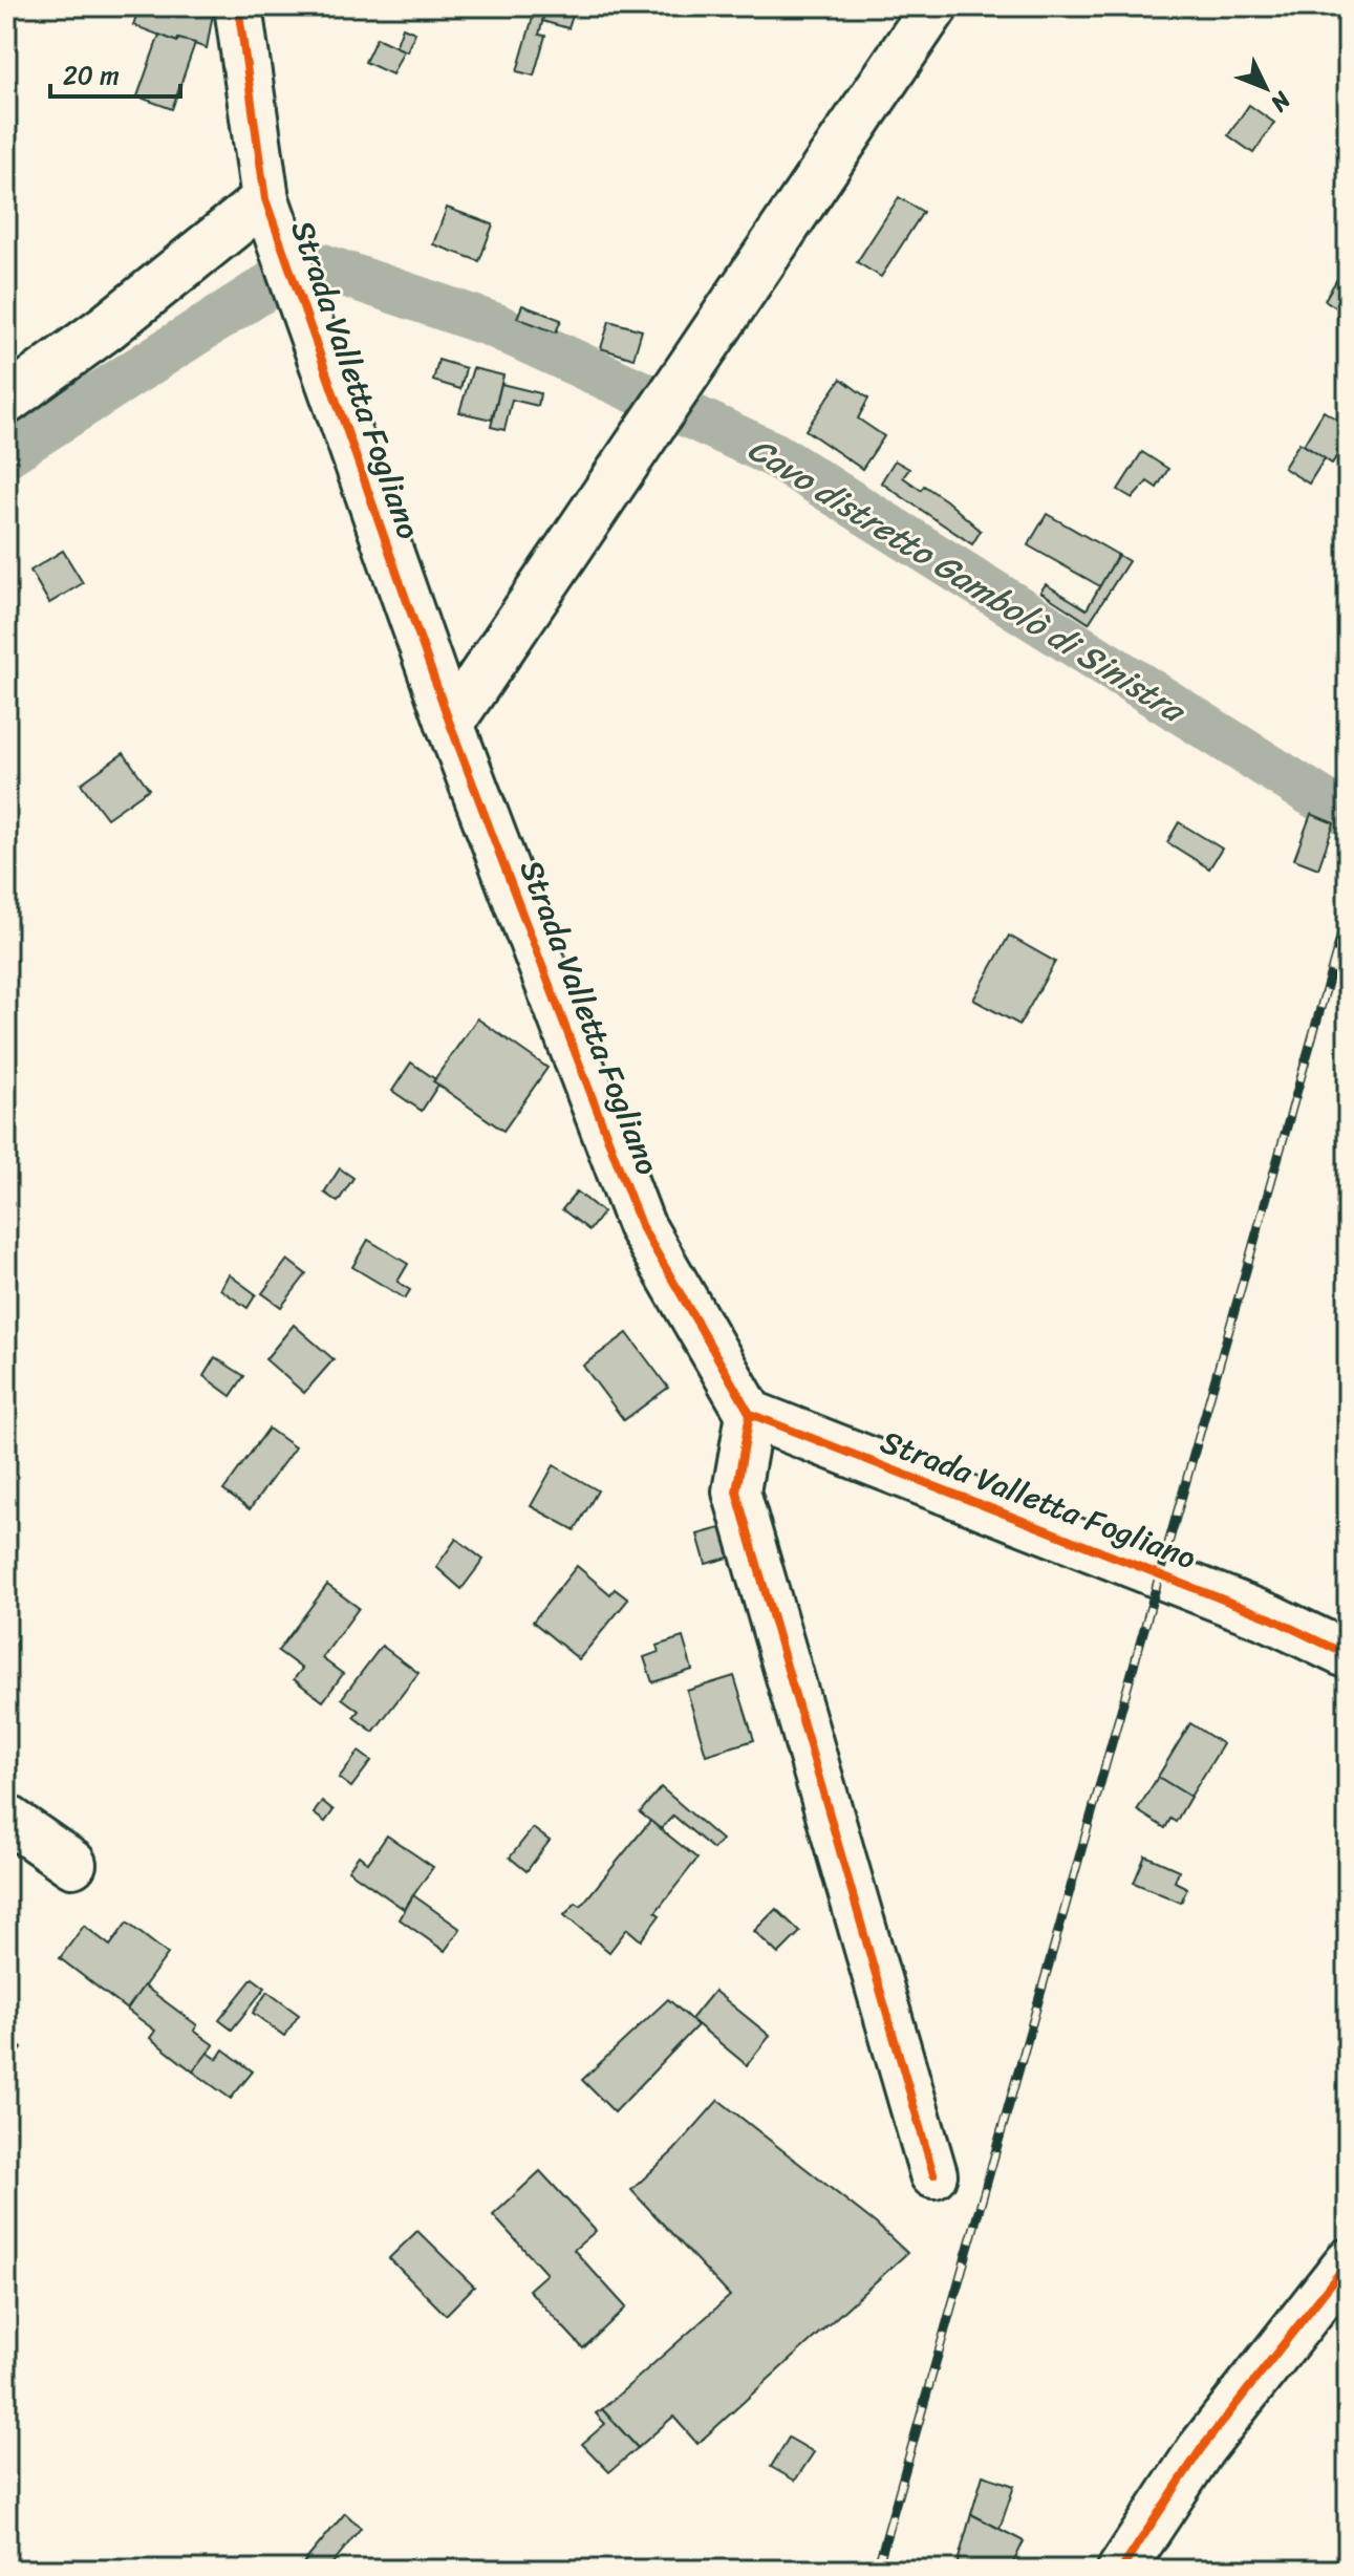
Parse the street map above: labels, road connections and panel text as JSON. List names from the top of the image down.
{
  "streets": {
    "street": ["Strada Valletta Fogliano"]
  },
  "water": ["Cavo distretto Gambolò di Sinistra"],
  "scale_bar": "20 m",
  "north": "bottom right"
}
